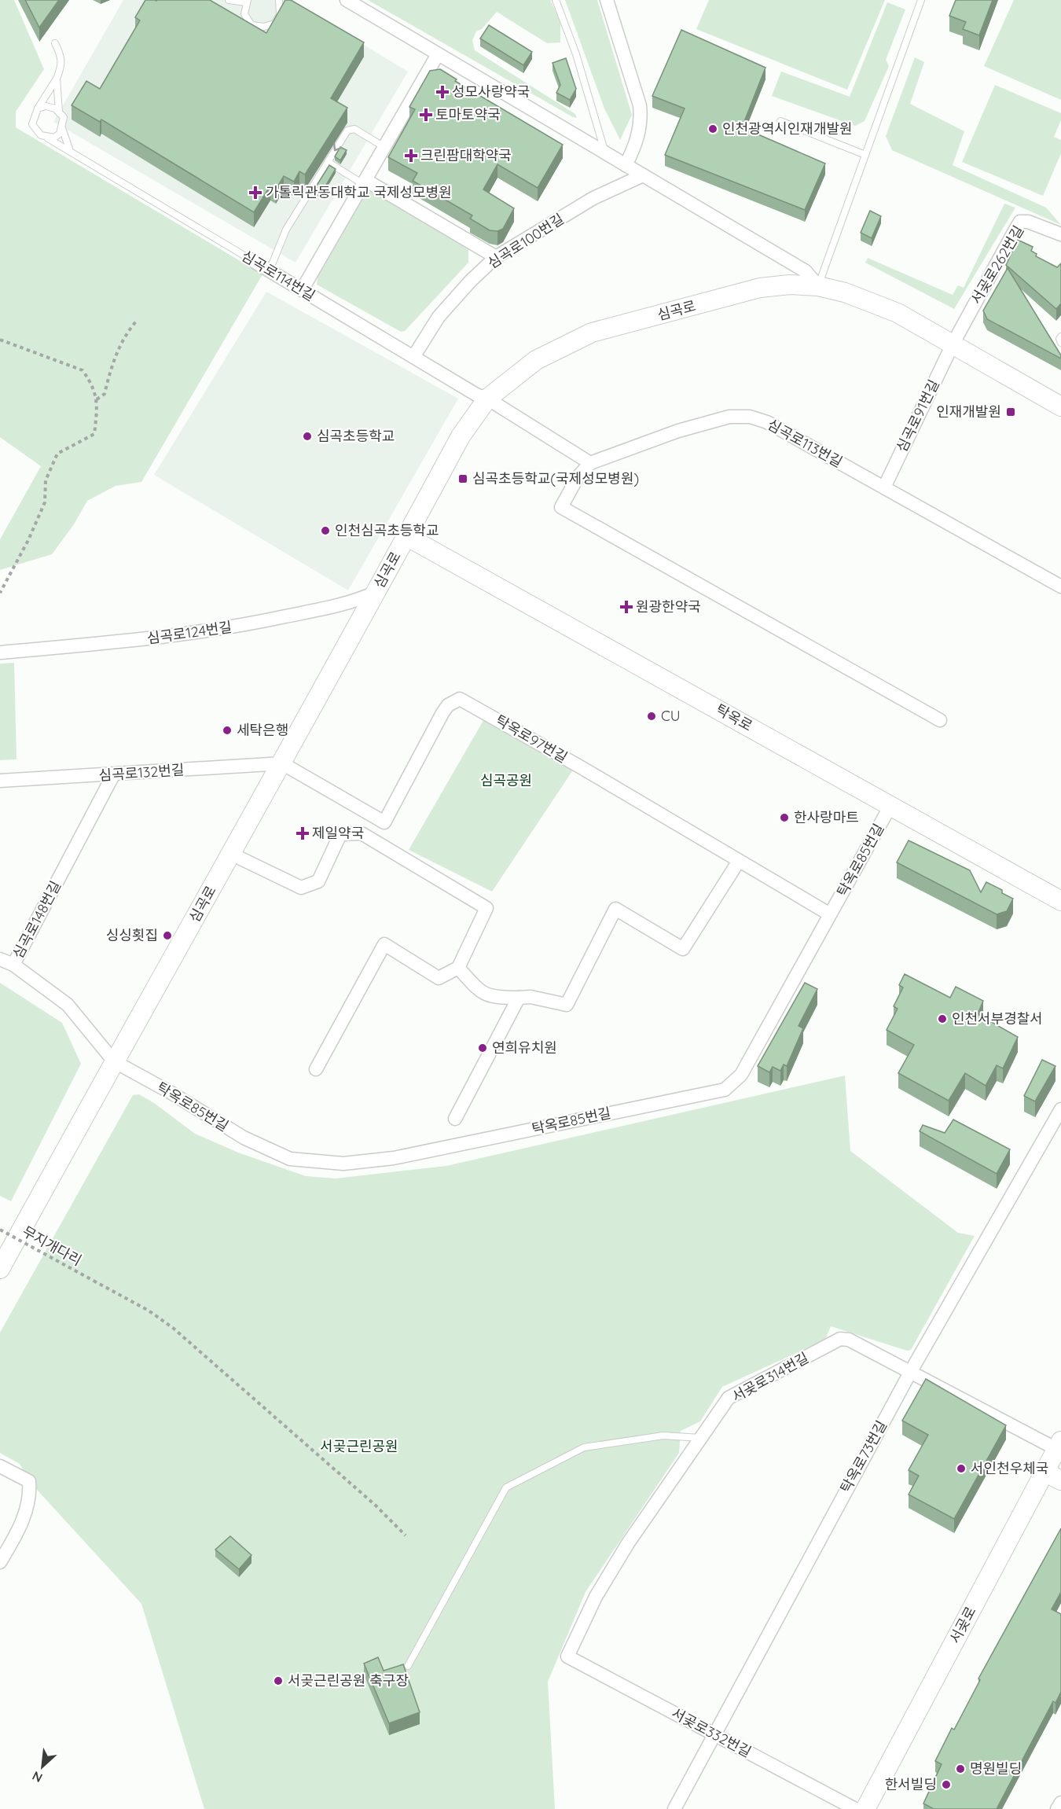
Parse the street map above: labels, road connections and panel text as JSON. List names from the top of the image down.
{
  "streets": {
    "street": [
      "심곡로100번길",
      "서곶로262번길",
      "심곡로114번길",
      "심곡로",
      "심곡로91번길",
      "심곡로113번길",
      "심곡로124번길",
      "탁옥로",
      "탁옥로97번길",
      "심곡로132번길",
      "탁옥로85번길",
      "심곡로148번길",
      "서곶로314번길",
      "탁옥로73번길",
      "서곶로",
      "서곶로332번길"
    ],
    "path": ["무지개다리"]
  },
  "crossings": [
    ["심곡로100번길", "심곡로114번길"],
    ["서곶로262번길", "심곡로"],
    ["서곶로262번길", "심곡로91번길"],
    ["심곡로114번길", "심곡로"],
    ["심곡로", "심곡로91번길"],
    ["심곡로", "심곡로124번길"],
    ["심곡로", "탁옥로"],
    ["심곡로", "탁옥로97번길"],
    ["심곡로", "심곡로132번길"],
    ["심곡로", "탁옥로85번길"],
    ["심곡로", "심곡로148번길"],
    ["심곡로91번길", "심곡로113번길"],
    ["탁옥로", "탁옥로85번길"],
    ["탁옥로97번길", "심곡로132번길"],
    ["탁옥로97번길", "탁옥로85번길"],
    ["심곡로132번길", "심곡로148번길"],
    ["탁옥로85번길", "심곡로148번길"],
    ["서곶로314번길", "탁옥로73번길"],
    ["서곶로314번길", "서곶로"],
    ["서곶로314번길", "서곶로332번길"],
    ["탁옥로73번길", "서곶로332번길"]
  ],
  "parks": ["심곡공원", "서곶근린공원"],
  "places": {
    "health": [
      "성모사랑약국",
      "토마토약국",
      "크린팜대학약국",
      "가톨릭관동대학교 국제성모병원",
      "원광한약국",
      "제일약국"
    ],
    "other": [
      "인천광역시인재개발원",
      "심곡초등학교",
      "인천심곡초등학교",
      "CU",
      "세탁은행",
      "한사랑마트",
      "싱싱횟집",
      "인천서부경찰서",
      "연희유치원",
      "서인천우체국",
      "서곶근린공원 축구장",
      "명원빌딩",
      "한서빌딩"
    ],
    "transit": ["인재개발원", "심곡초등학교(국제성모병원)"]
  },
  "north": "bottom left"
}
